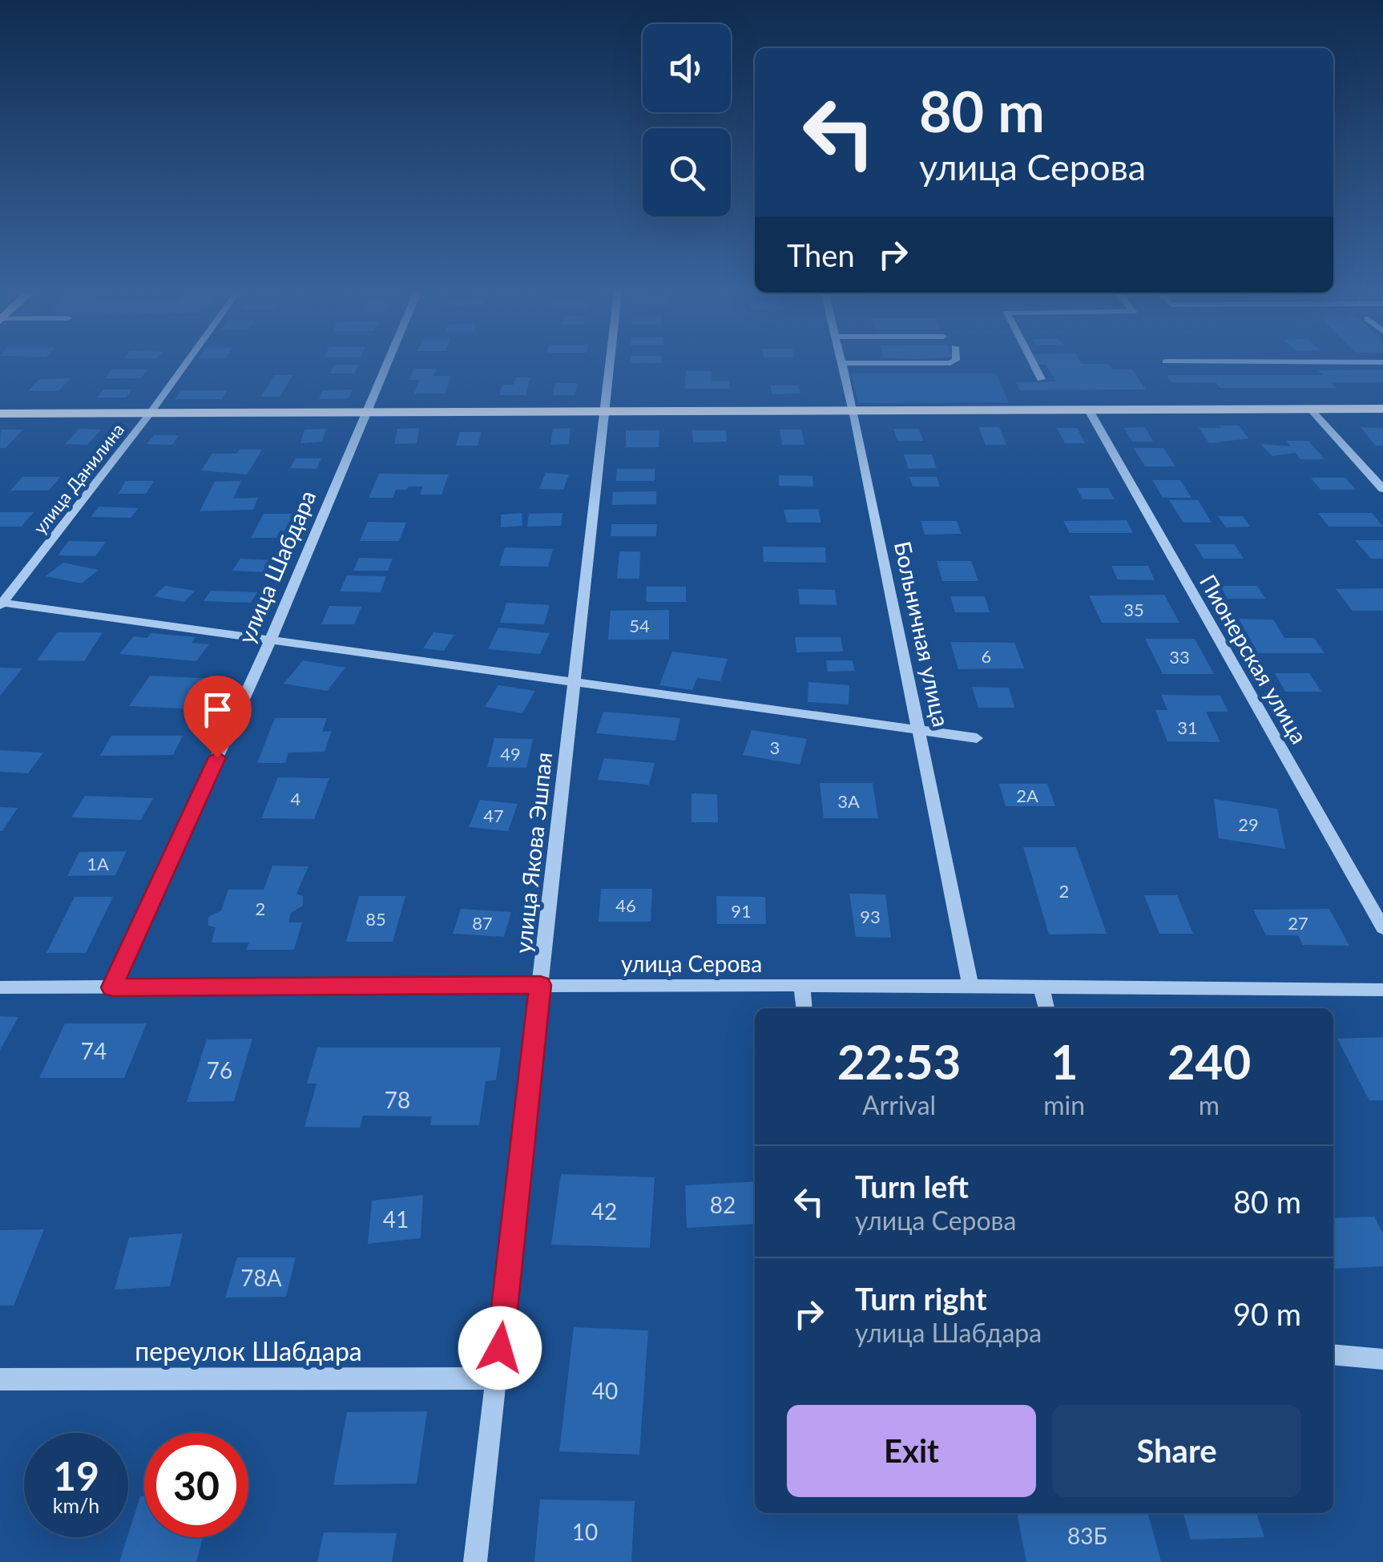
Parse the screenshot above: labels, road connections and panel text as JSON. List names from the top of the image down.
{
  "streets": {
    "street": [
      "улица Данилина",
      "улица Шабдара",
      "Больничная улица",
      "Пионерская улица",
      "улица Якова Эшпая",
      "улица Серова",
      "переулок Шабдара"
    ]
  },
  "crossings": [
    ["улица Шабдара", "улица Серова"],
    ["Больничная улица", "улица Серова"],
    ["улица Якова Эшпая", "улица Серова"],
    ["улица Якова Эшпая", "переулок Шабдара"]
  ],
  "house_numbers": [
    "35",
    "54",
    "6",
    "33",
    "31",
    "3",
    "49",
    "2А",
    "4",
    "3А",
    "47",
    "29",
    "1А",
    "2",
    "46",
    "2",
    "91",
    "93",
    "85",
    "87",
    "27",
    "74",
    "76",
    "78",
    "82",
    "42",
    "41",
    "78А",
    "40",
    "10",
    "83Б"
  ],
  "page": {
    "turn": ["80 m", "улица Серова"],
    "then": "Then",
    "eta": [
      "22:53",
      "Arrival",
      "1",
      "min",
      "240",
      "m"
    ],
    "list": [
      {
        "name": "Turn left",
        "note": "улица Серова",
        "value": "80 m"
      },
      {
        "name": "Turn right",
        "note": "улица Шабдара",
        "value": "90 m"
      }
    ],
    "buttons": ["Exit", "Share"],
    "speed": "19 km/h",
    "limit": "30"
  }
}
